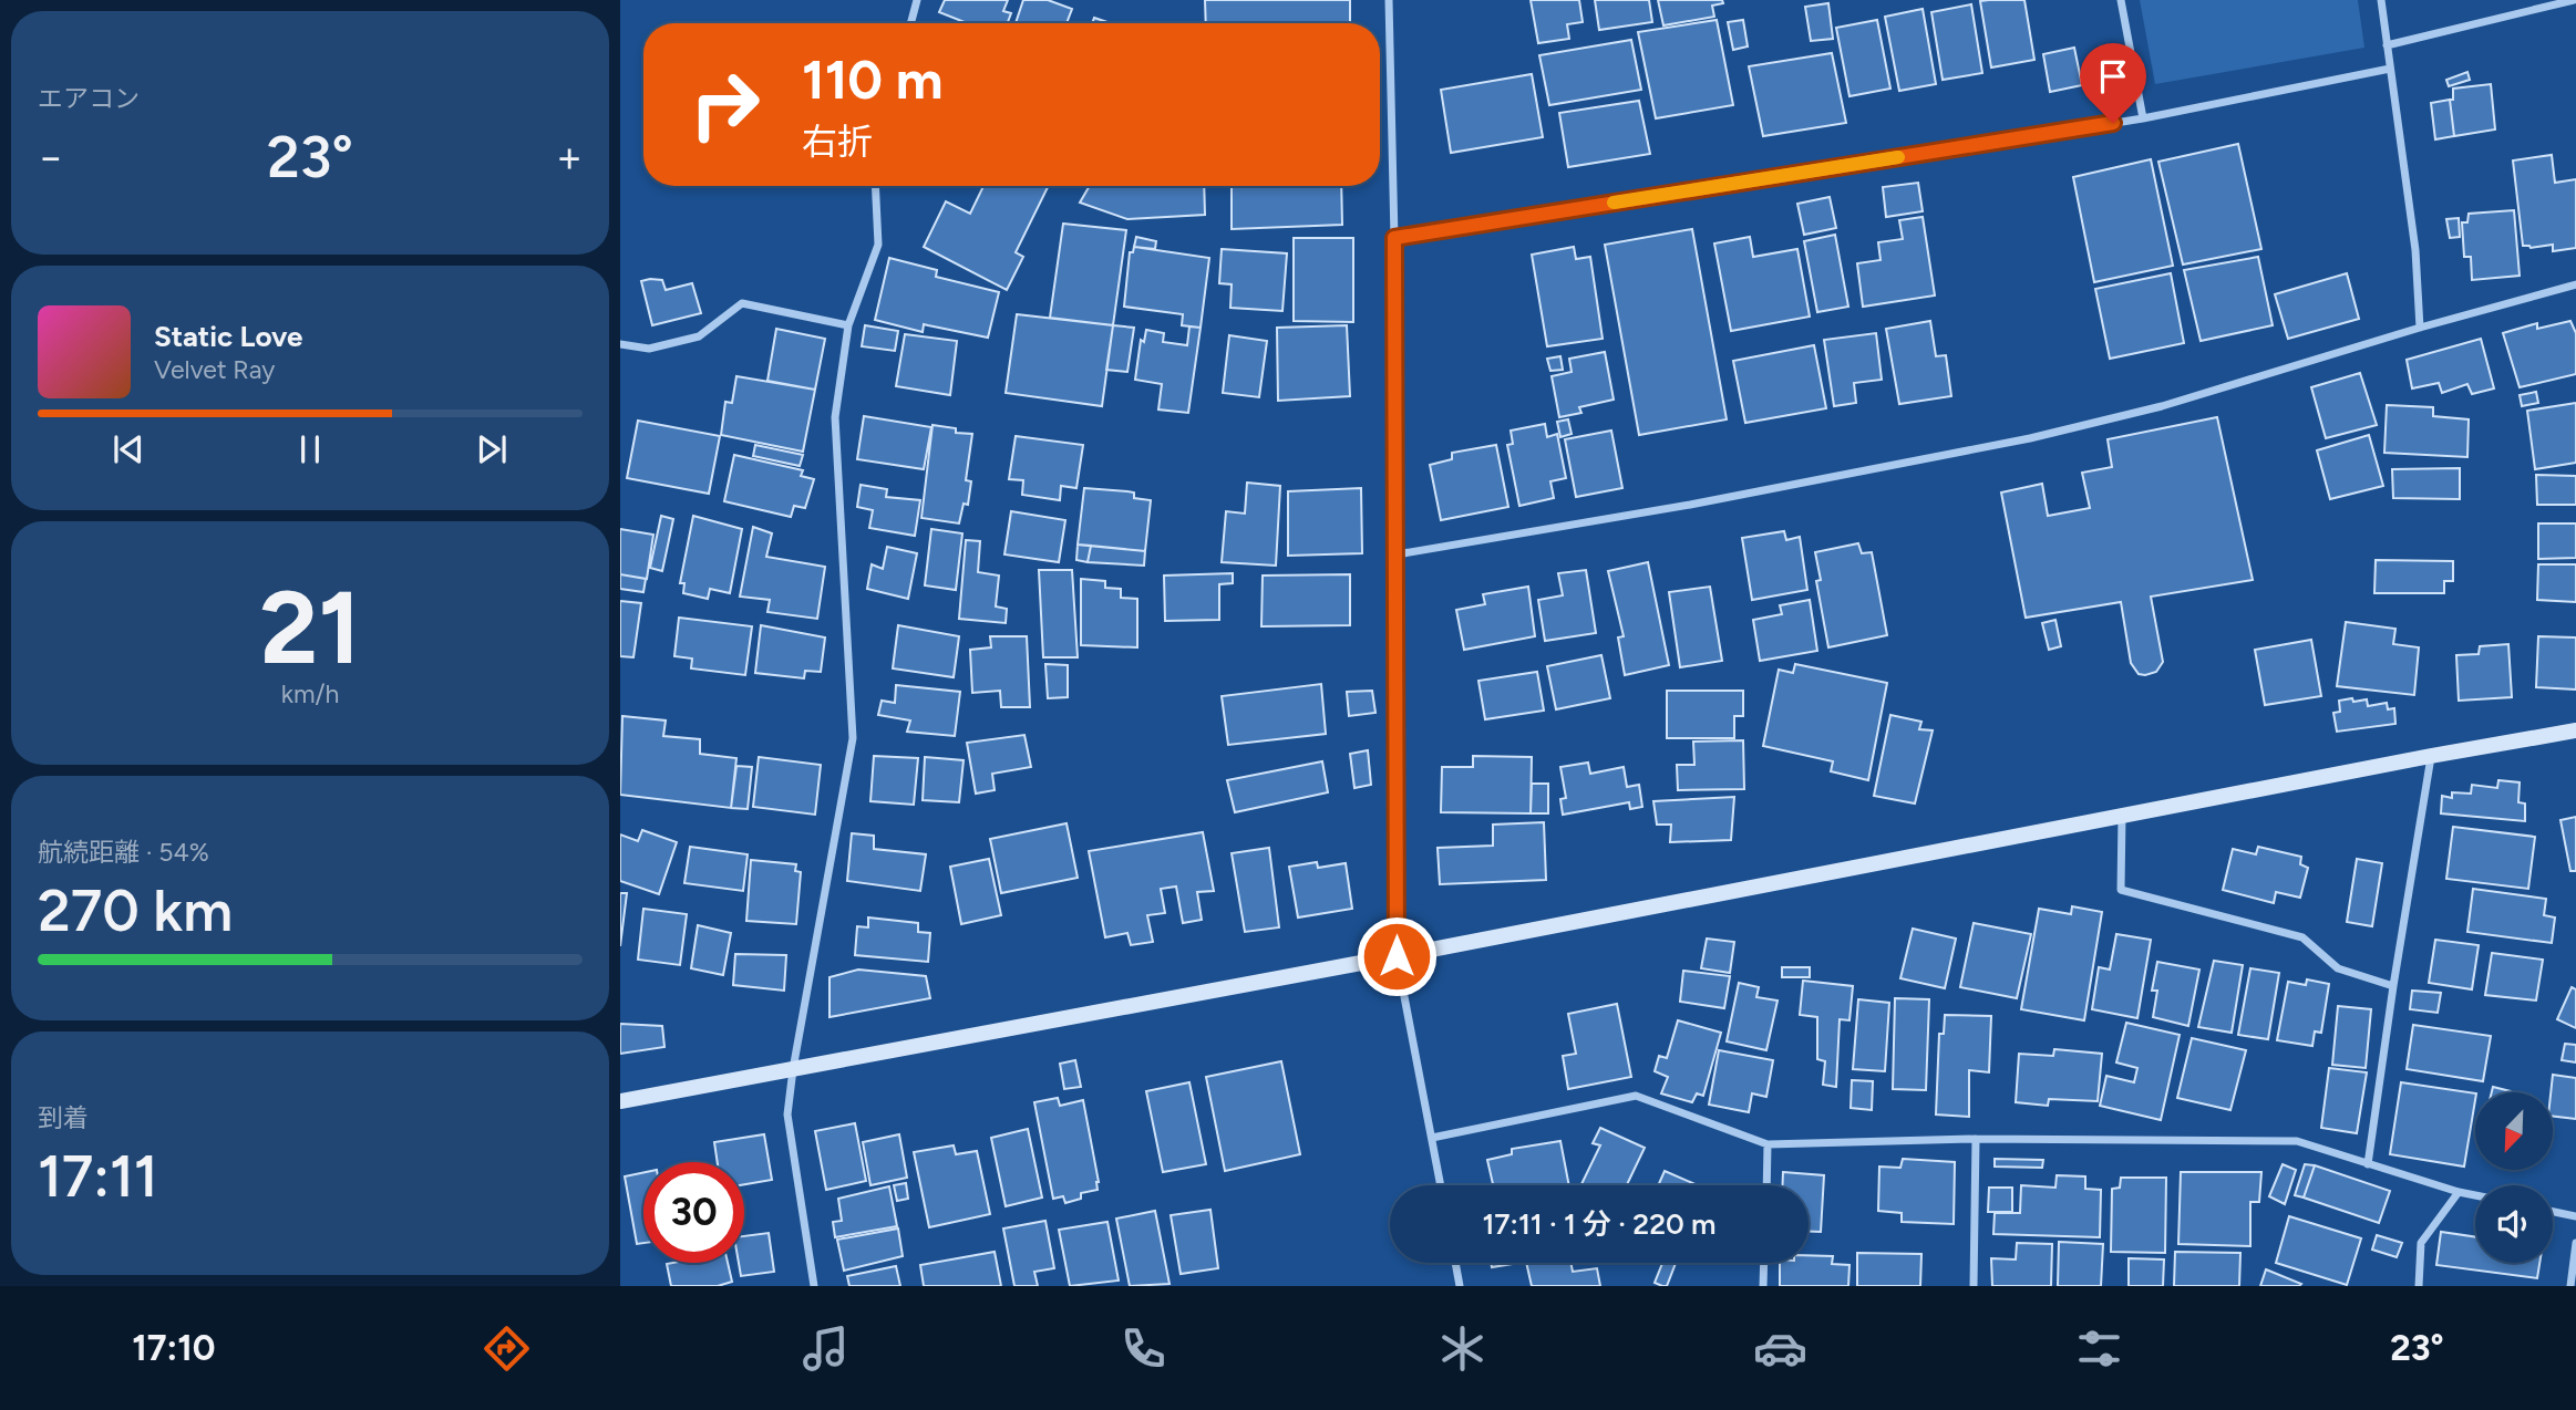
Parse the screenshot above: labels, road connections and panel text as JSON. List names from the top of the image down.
{
  "north": "bottom left",
  "page": {
    "tile": [
      "エアコン",
      ["21", "km/h"],
      ["航続距離 · 54%", "270 km"],
      ["到着", "17:11"]
    ],
    "turn": ["110 m", "右折"],
    "heat": ["−", "23°", "+"],
    "song": ["Static Love", "Velvet Ray"],
    "limit": "30",
    "trip": "17:11 · 1 分 · 220 m",
    "tabs": ["17:10", "23°"]
  }
}
